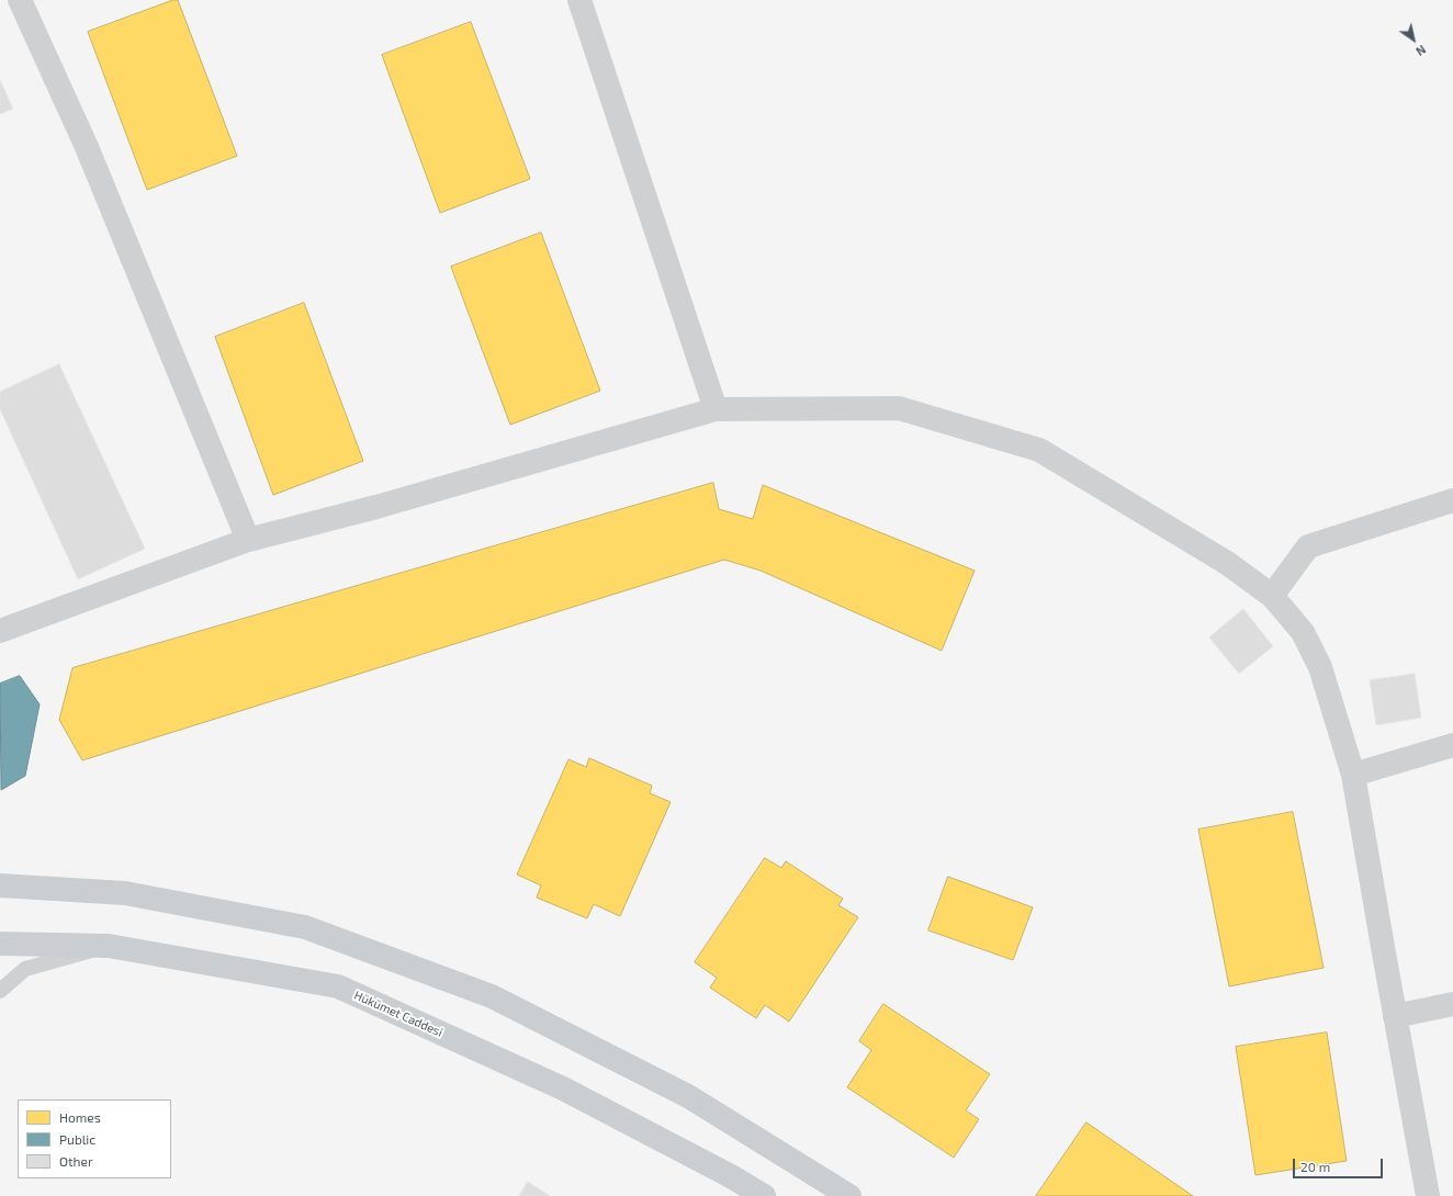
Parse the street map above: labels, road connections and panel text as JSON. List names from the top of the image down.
{
  "streets": {
    "main road": ["Hükümet Caddesi"]
  },
  "legend": ["Homes", "Public", "Other"],
  "scale_bar": "20 m",
  "north": "bottom right"
}
